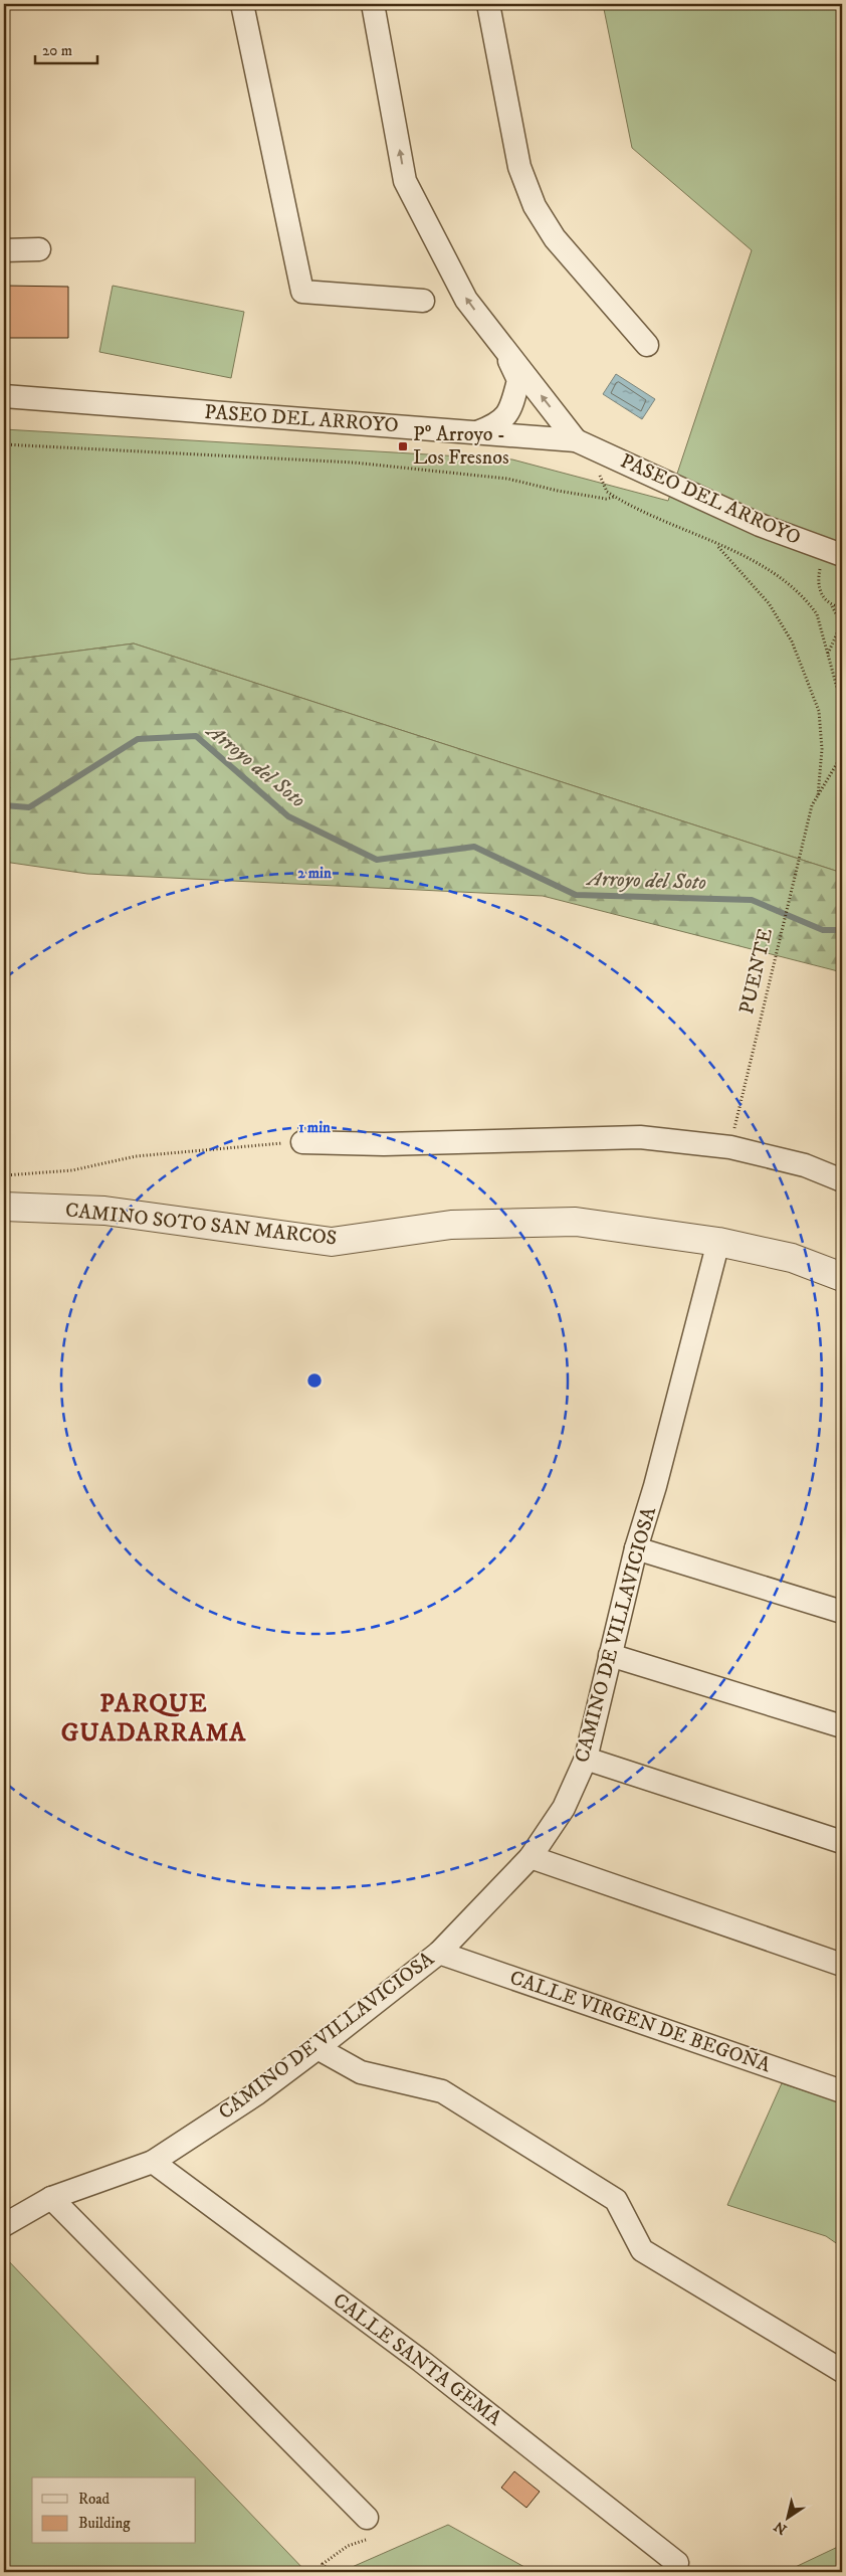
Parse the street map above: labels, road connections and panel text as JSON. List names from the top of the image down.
{
  "streets": {
    "street": [
      "PASEO DEL ARROYO",
      "CAMINO SOTO SAN MARCOS",
      "CAMINO DE VILLAVICIOSA",
      "CALLE VIRGEN DE BEGOÑA",
      "CALLE SANTA GEMA"
    ],
    "path": ["PUENTE"]
  },
  "crossings": [
    ["CAMINO SOTO SAN MARCOS", "CAMINO DE VILLAVICIOSA"],
    ["CAMINO DE VILLAVICIOSA", "CALLE VIRGEN DE BEGOÑA"],
    ["CAMINO DE VILLAVICIOSA", "CALLE SANTA GEMA"]
  ],
  "districts": ["PARQUE GUADARRAMA"],
  "water": ["Arroyo del Soto"],
  "places": {
    "transit": ["Pº Arroyo - Los Fresnos"]
  },
  "legend": ["Road", "Building"],
  "scale_bar": "20 m",
  "north": "bottom left",
  "rings": ["2 min", "1 min"]
}
